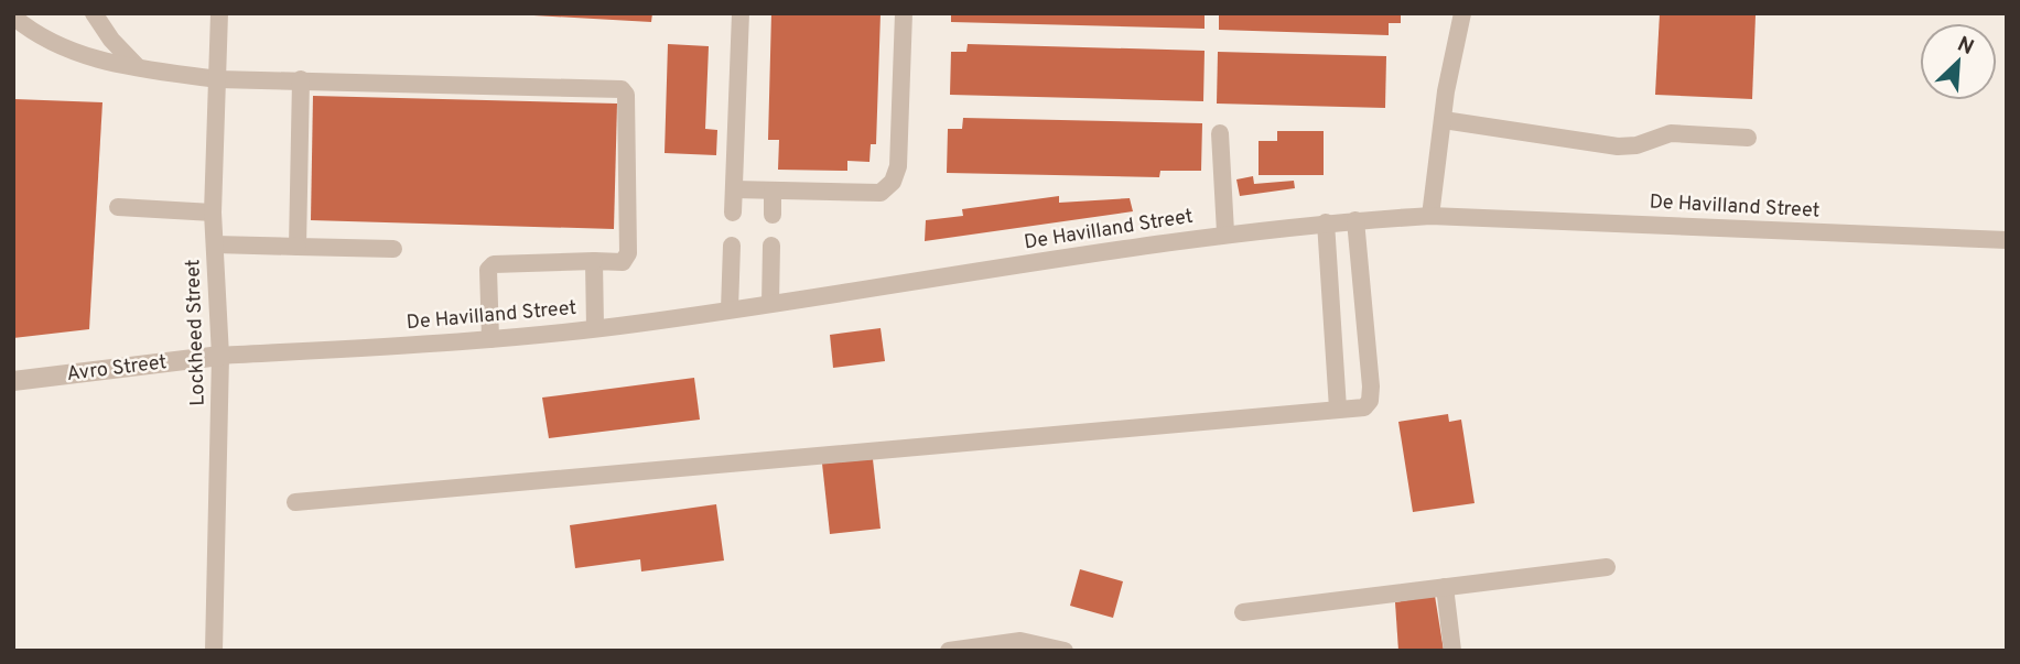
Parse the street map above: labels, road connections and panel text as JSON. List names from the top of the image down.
{
  "streets": {
    "street": ["Avro Street"],
    "lane": ["De Havilland Street", "Lockheed Street"]
  },
  "crossings": [
    ["De Havilland Street", "Lockheed Street"],
    ["De Havilland Street", "Avro Street"],
    ["Lockheed Street", "Avro Street"]
  ],
  "north": "top right"
}
